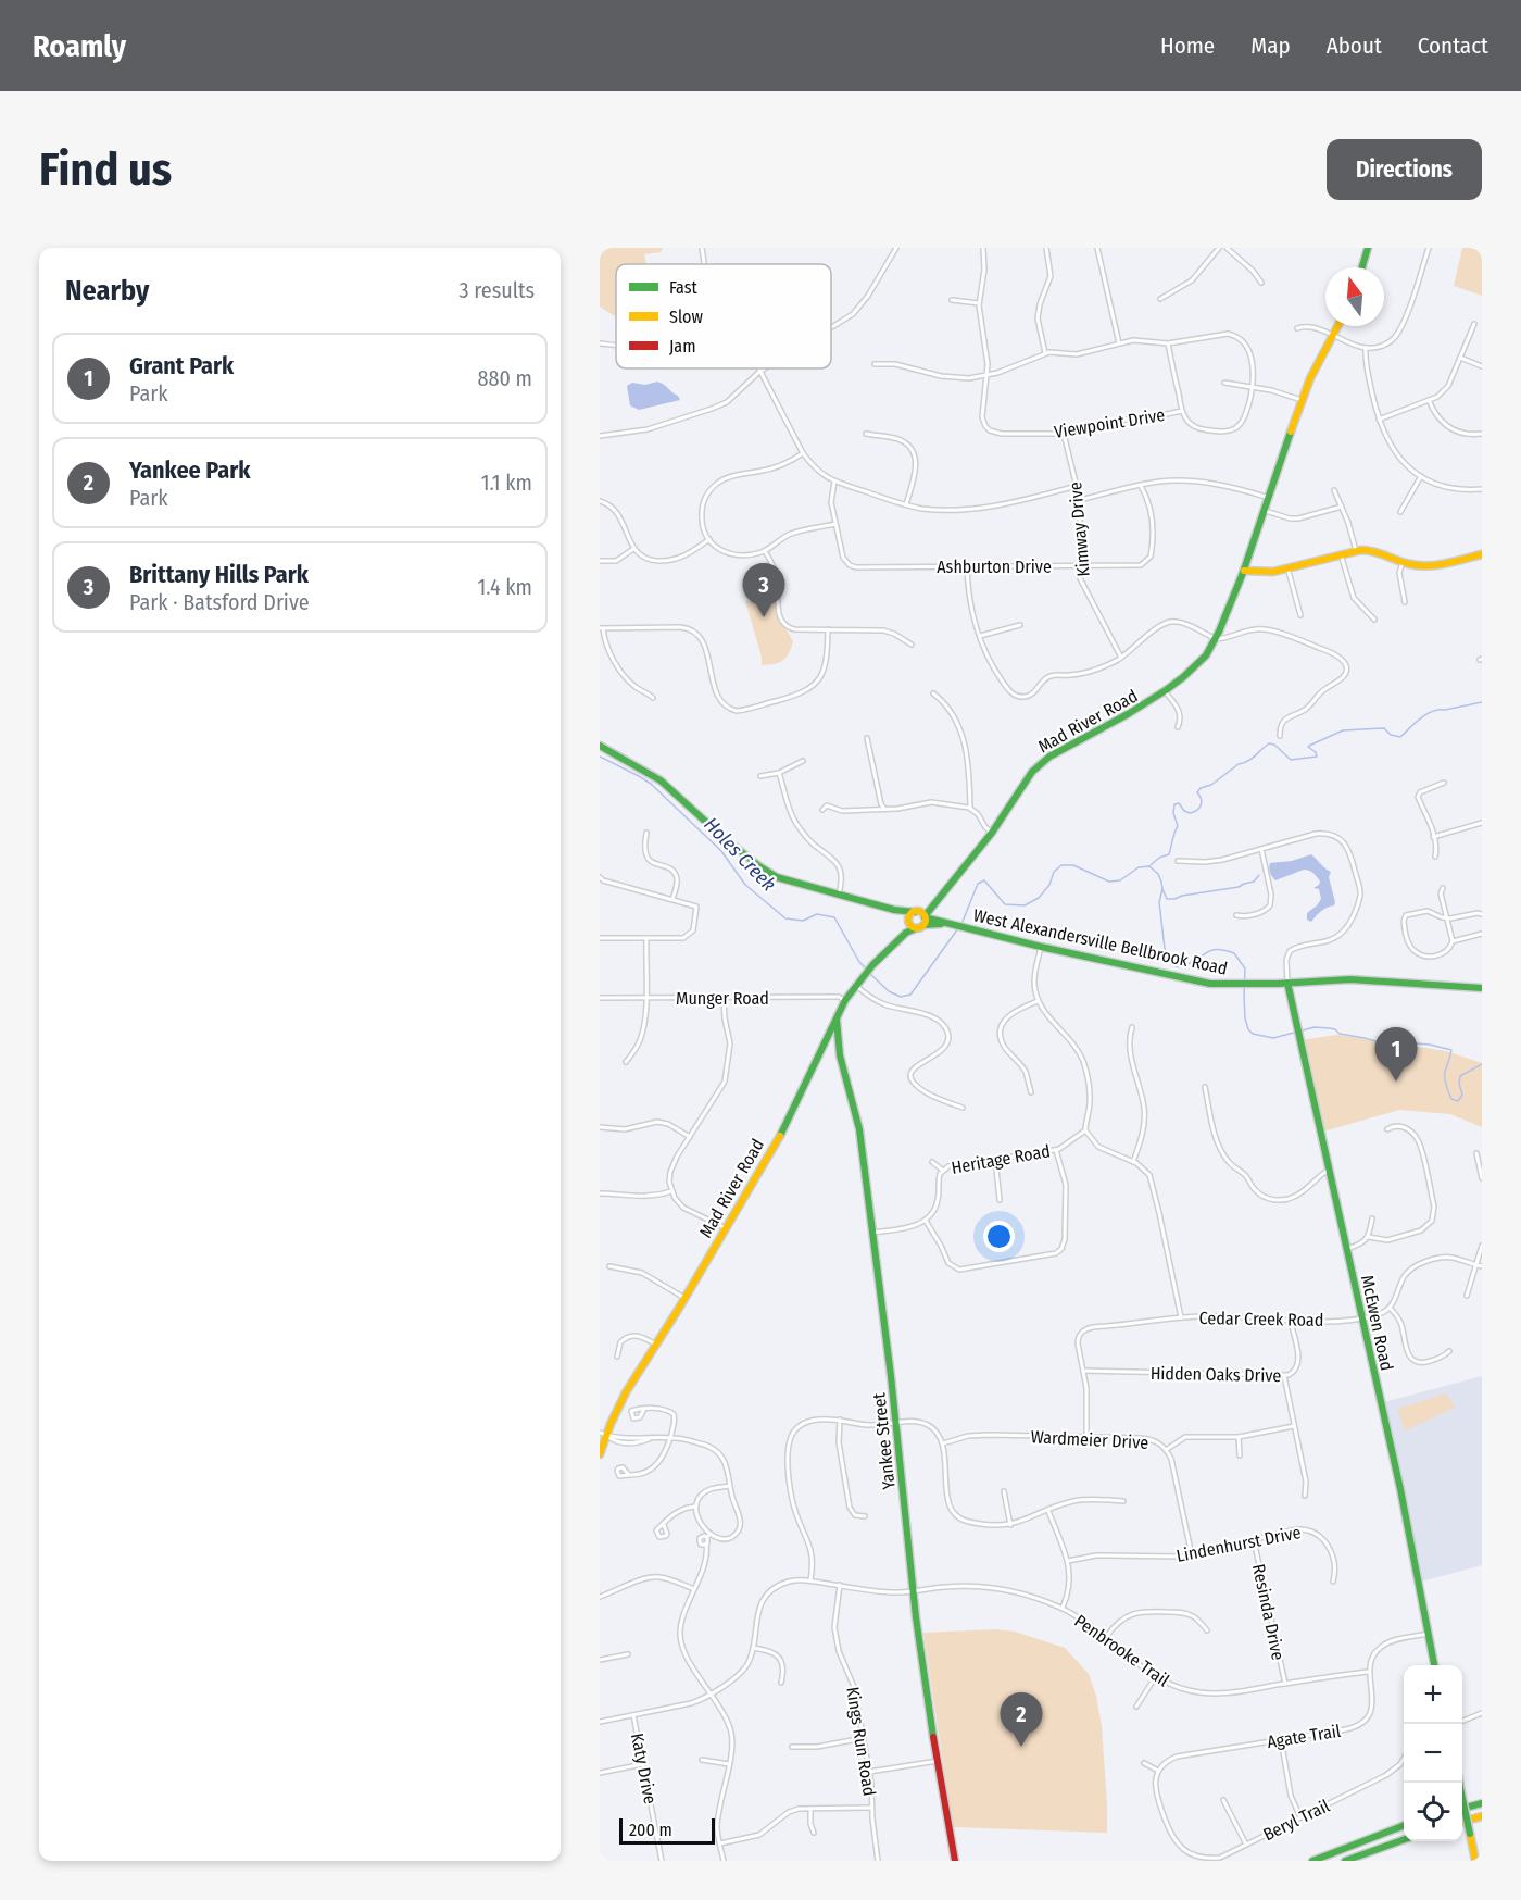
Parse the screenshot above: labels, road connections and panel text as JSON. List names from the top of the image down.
{
  "streets": {
    "main road": [
      "Mad River Road",
      "West Alexandersville Bellbrook Road",
      "McEwen Road",
      "Yankee Street"
    ],
    "street": [
      "Viewpoint Drive",
      "Kimway Drive",
      "Ashburton Drive",
      "Munger Road",
      "Heritage Road",
      "Cedar Creek Road",
      "Hidden Oaks Drive",
      "Wardmeier Drive",
      "Lindenhurst Drive",
      "Resinda Drive",
      "Penbrooke Trail",
      "Agate Trail",
      "Kings Run Road",
      "Katy Drive",
      "Beryl Trail"
    ]
  },
  "crossings": [
    ["Viewpoint Drive", "Kimway Drive"],
    ["Kimway Drive", "Ashburton Drive"],
    ["Mad River Road", "West Alexandersville Bellbrook Road"],
    ["Mad River Road", "Munger Road"],
    ["Mad River Road", "Yankee Street"],
    ["West Alexandersville Bellbrook Road", "McEwen Road"],
    ["Cedar Creek Road", "McEwen Road"],
    ["Cedar Creek Road", "Hidden Oaks Drive"],
    ["Cedar Creek Road", "Wardmeier Drive"],
    ["Wardmeier Drive", "Lindenhurst Drive"],
    ["Yankee Street", "Penbrooke Trail"],
    ["Lindenhurst Drive", "Resinda Drive"],
    ["Resinda Drive", "Penbrooke Trail"],
    ["Penbrooke Trail", "Agate Trail"],
    ["Penbrooke Trail", "Kings Run Road"],
    ["Penbrooke Trail", "Katy Drive"]
  ],
  "water": ["Holes Creek"],
  "legend": ["Fast", "Slow", "Jam"],
  "scale_bar": "200 m",
  "north": "top",
  "page": {
    "header": "Roamly",
    "nav": [
      "Home",
      "Map",
      "About",
      "Contact"
    ],
    "buttons": "Directions",
    "title": "Find us",
    "heading": ["Nearby", "3 results"],
    "list": [
      {
        "mark": "1",
        "name": "Grant Park",
        "note": "Park",
        "value": "880 m"
      },
      {
        "mark": "2",
        "name": "Yankee Park",
        "note": "Park",
        "value": "1.1 km"
      },
      {
        "mark": "3",
        "name": "Brittany Hills Park",
        "note": "Park · Batsford Drive",
        "value": "1.4 km"
      }
    ],
    "pins": ["3", "1", "2"],
    "map_buttons": ["+", "−"],
    "scale": "200 m"
  }
}
